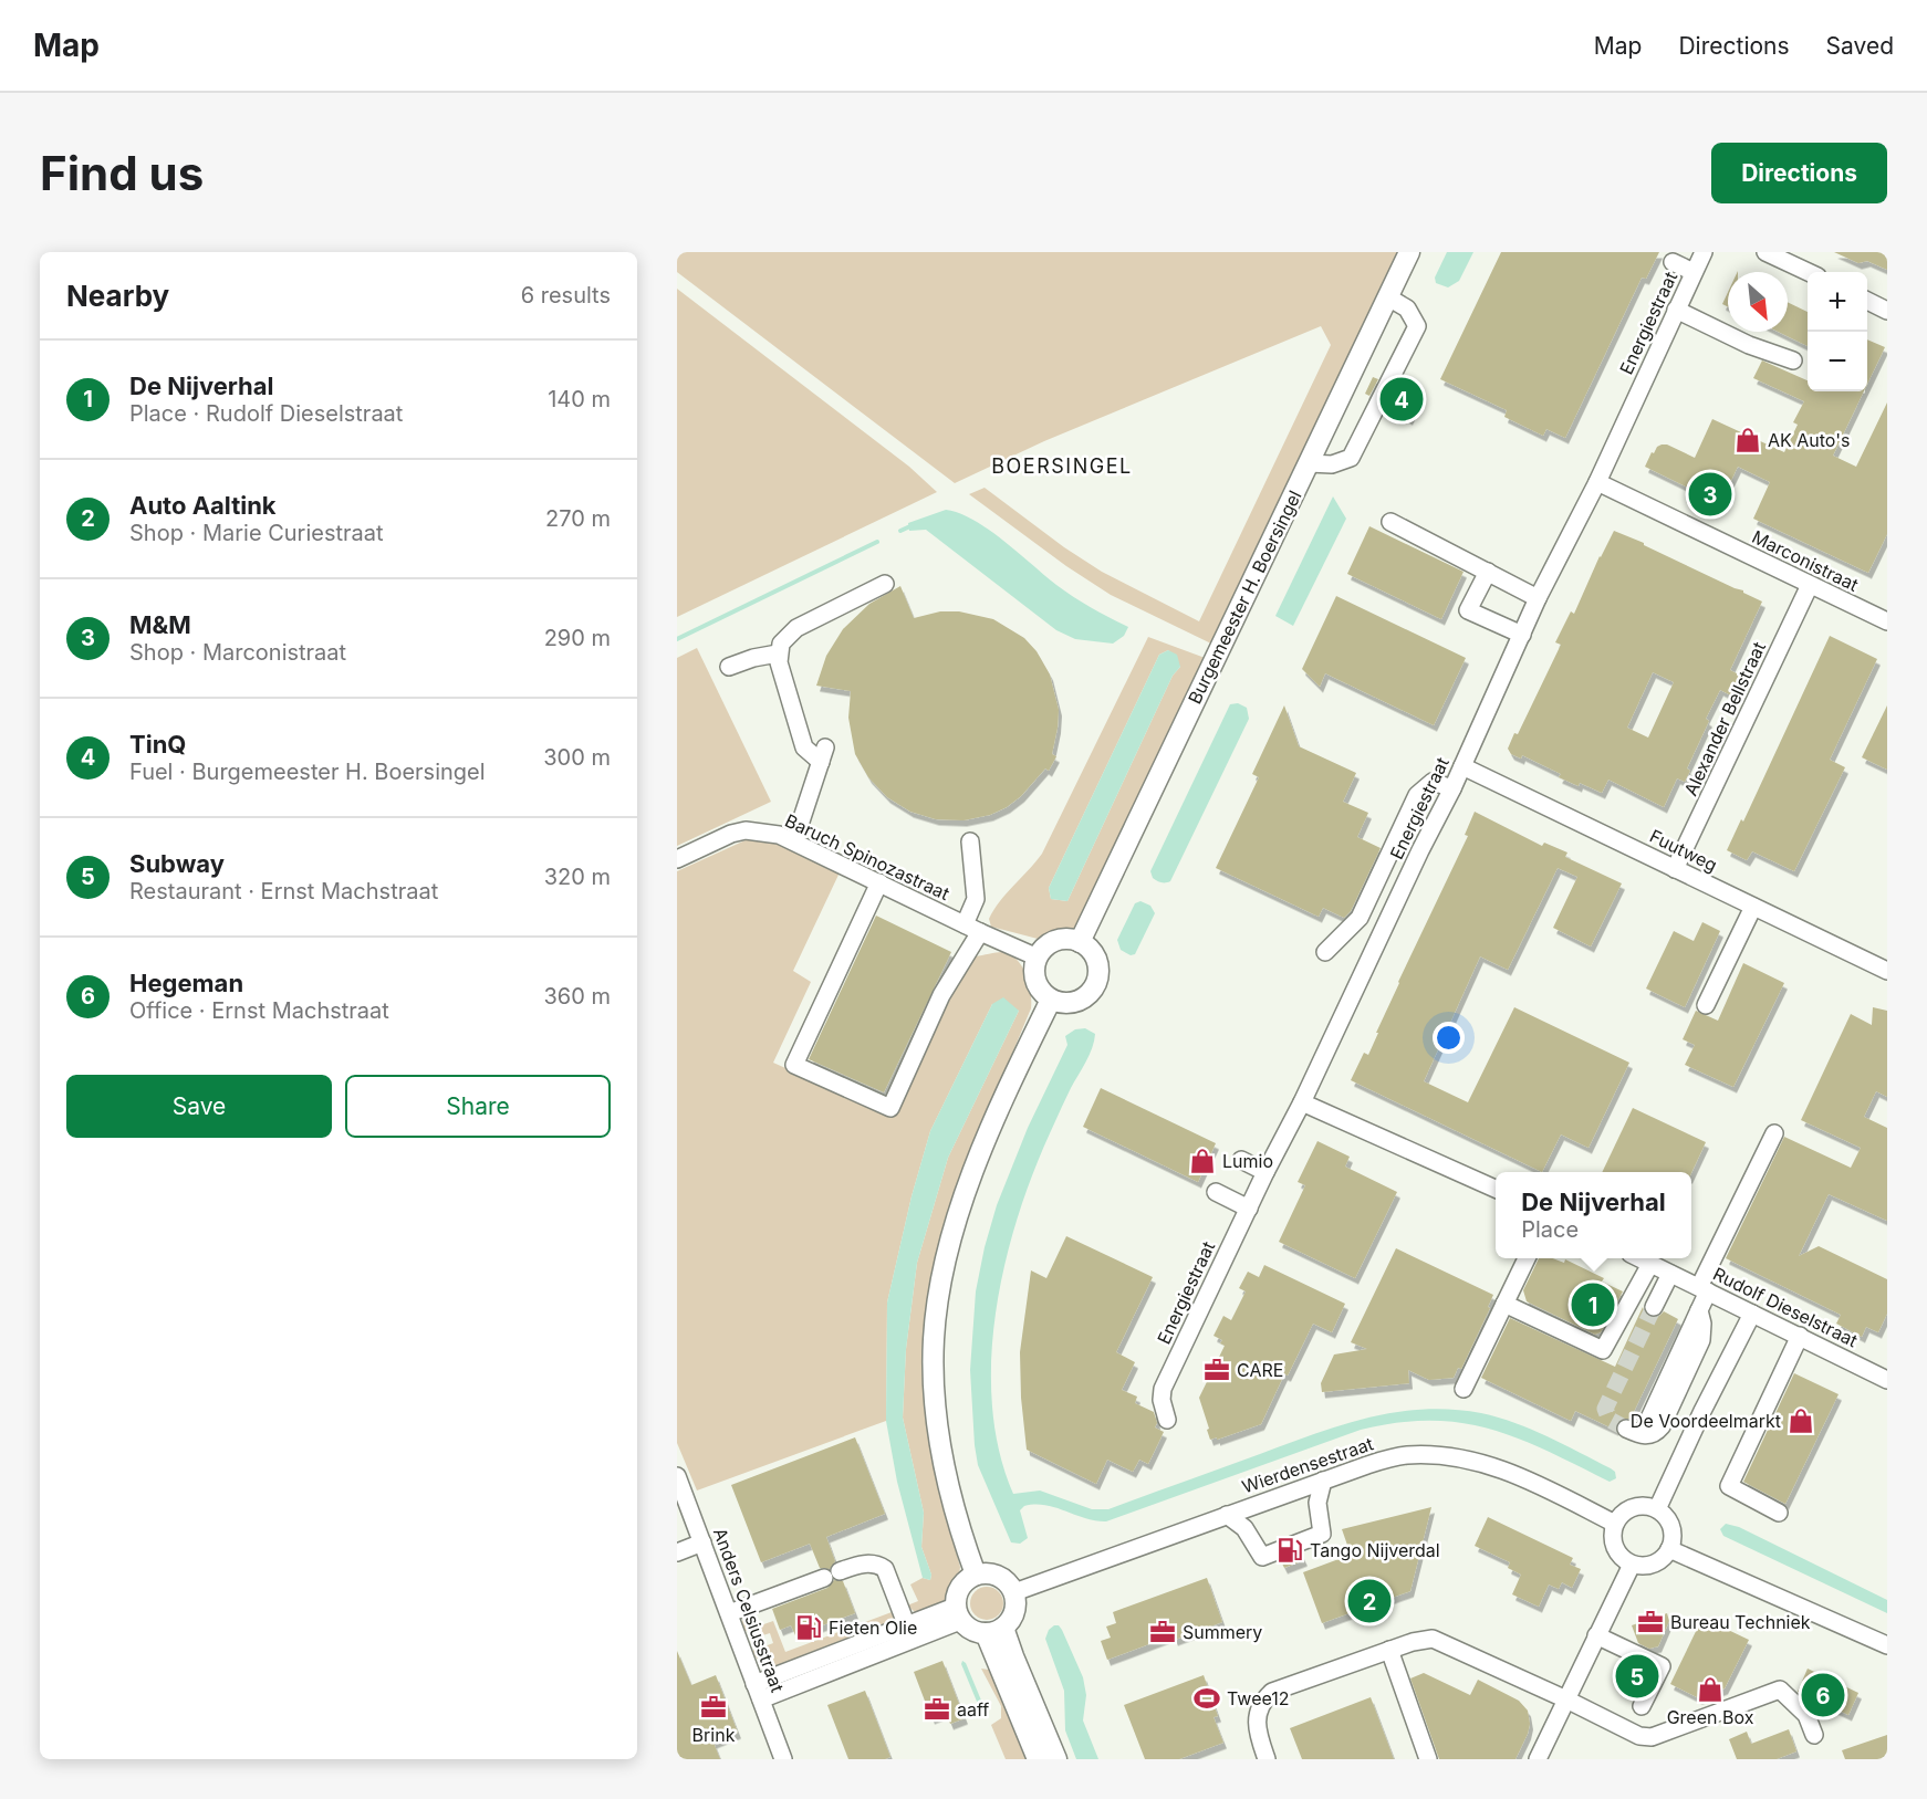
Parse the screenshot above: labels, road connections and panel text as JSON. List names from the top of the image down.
{
  "streets": {
    "main road": ["Burgemeester H. Boersingel"],
    "street": [
      "Energiestraat",
      "Marconistraat",
      "Alexander Bellstraat",
      "Fuutweg",
      "Baruch Spinozastraat",
      "Rudolf Dieselstraat",
      "Wierdensestraat",
      "Anders Celsiusstraat"
    ]
  },
  "crossings": [
    ["Energiestraat", "Marconistraat"],
    ["Energiestraat", "Fuutweg"],
    ["Marconistraat", "Alexander Bellstraat"],
    ["Burgemeester H. Boersingel", "Baruch Spinozastraat"],
    ["Alexander Bellstraat", "Fuutweg"]
  ],
  "districts": ["BOERSINGEL"],
  "places": {
    "shop": [
      "AK Auto's",
      "Lumio",
      "De Voordeelmarkt",
      "Green Box"
    ],
    "office": [
      "CARE",
      "Bureau Techniek",
      "Summery",
      "Brink",
      "aaff"
    ],
    "fuel station": ["Tango Nijverdal", "Fieten Olie"],
    "sports": ["Twee12"]
  },
  "north": "bottom right",
  "page": {
    "header": "Map",
    "nav": ["Map", "Directions", "Saved"],
    "buttons": [
      "Directions",
      ["Save", "Share"]
    ],
    "title": "Find us",
    "heading": ["Nearby", "6 results"],
    "map_buttons": ["+", "−"],
    "list": [
      {
        "mark": "1",
        "name": "De Nijverhal",
        "note": "Place · Rudolf Dieselstraat",
        "value": "140 m"
      },
      {
        "mark": "2",
        "name": "Auto Aaltink",
        "note": "Shop · Marie Curiestraat",
        "value": "270 m"
      },
      {
        "mark": "3",
        "name": "M&M",
        "note": "Shop · Marconistraat",
        "value": "290 m"
      },
      {
        "mark": "4",
        "name": "TinQ",
        "note": "Fuel · Burgemeester H. Boersingel",
        "value": "300 m"
      },
      {
        "mark": "5",
        "name": "Subway",
        "note": "Restaurant · Ernst Machstraat",
        "value": "320 m"
      },
      {
        "mark": "6",
        "name": "Hegeman",
        "note": "Office · Ernst Machstraat",
        "value": "360 m"
      }
    ],
    "pins": [
      "4",
      "3",
      "1",
      "2",
      "5",
      "6"
    ],
    "popup": ["De Nijverhal", "Place"]
  }
}
